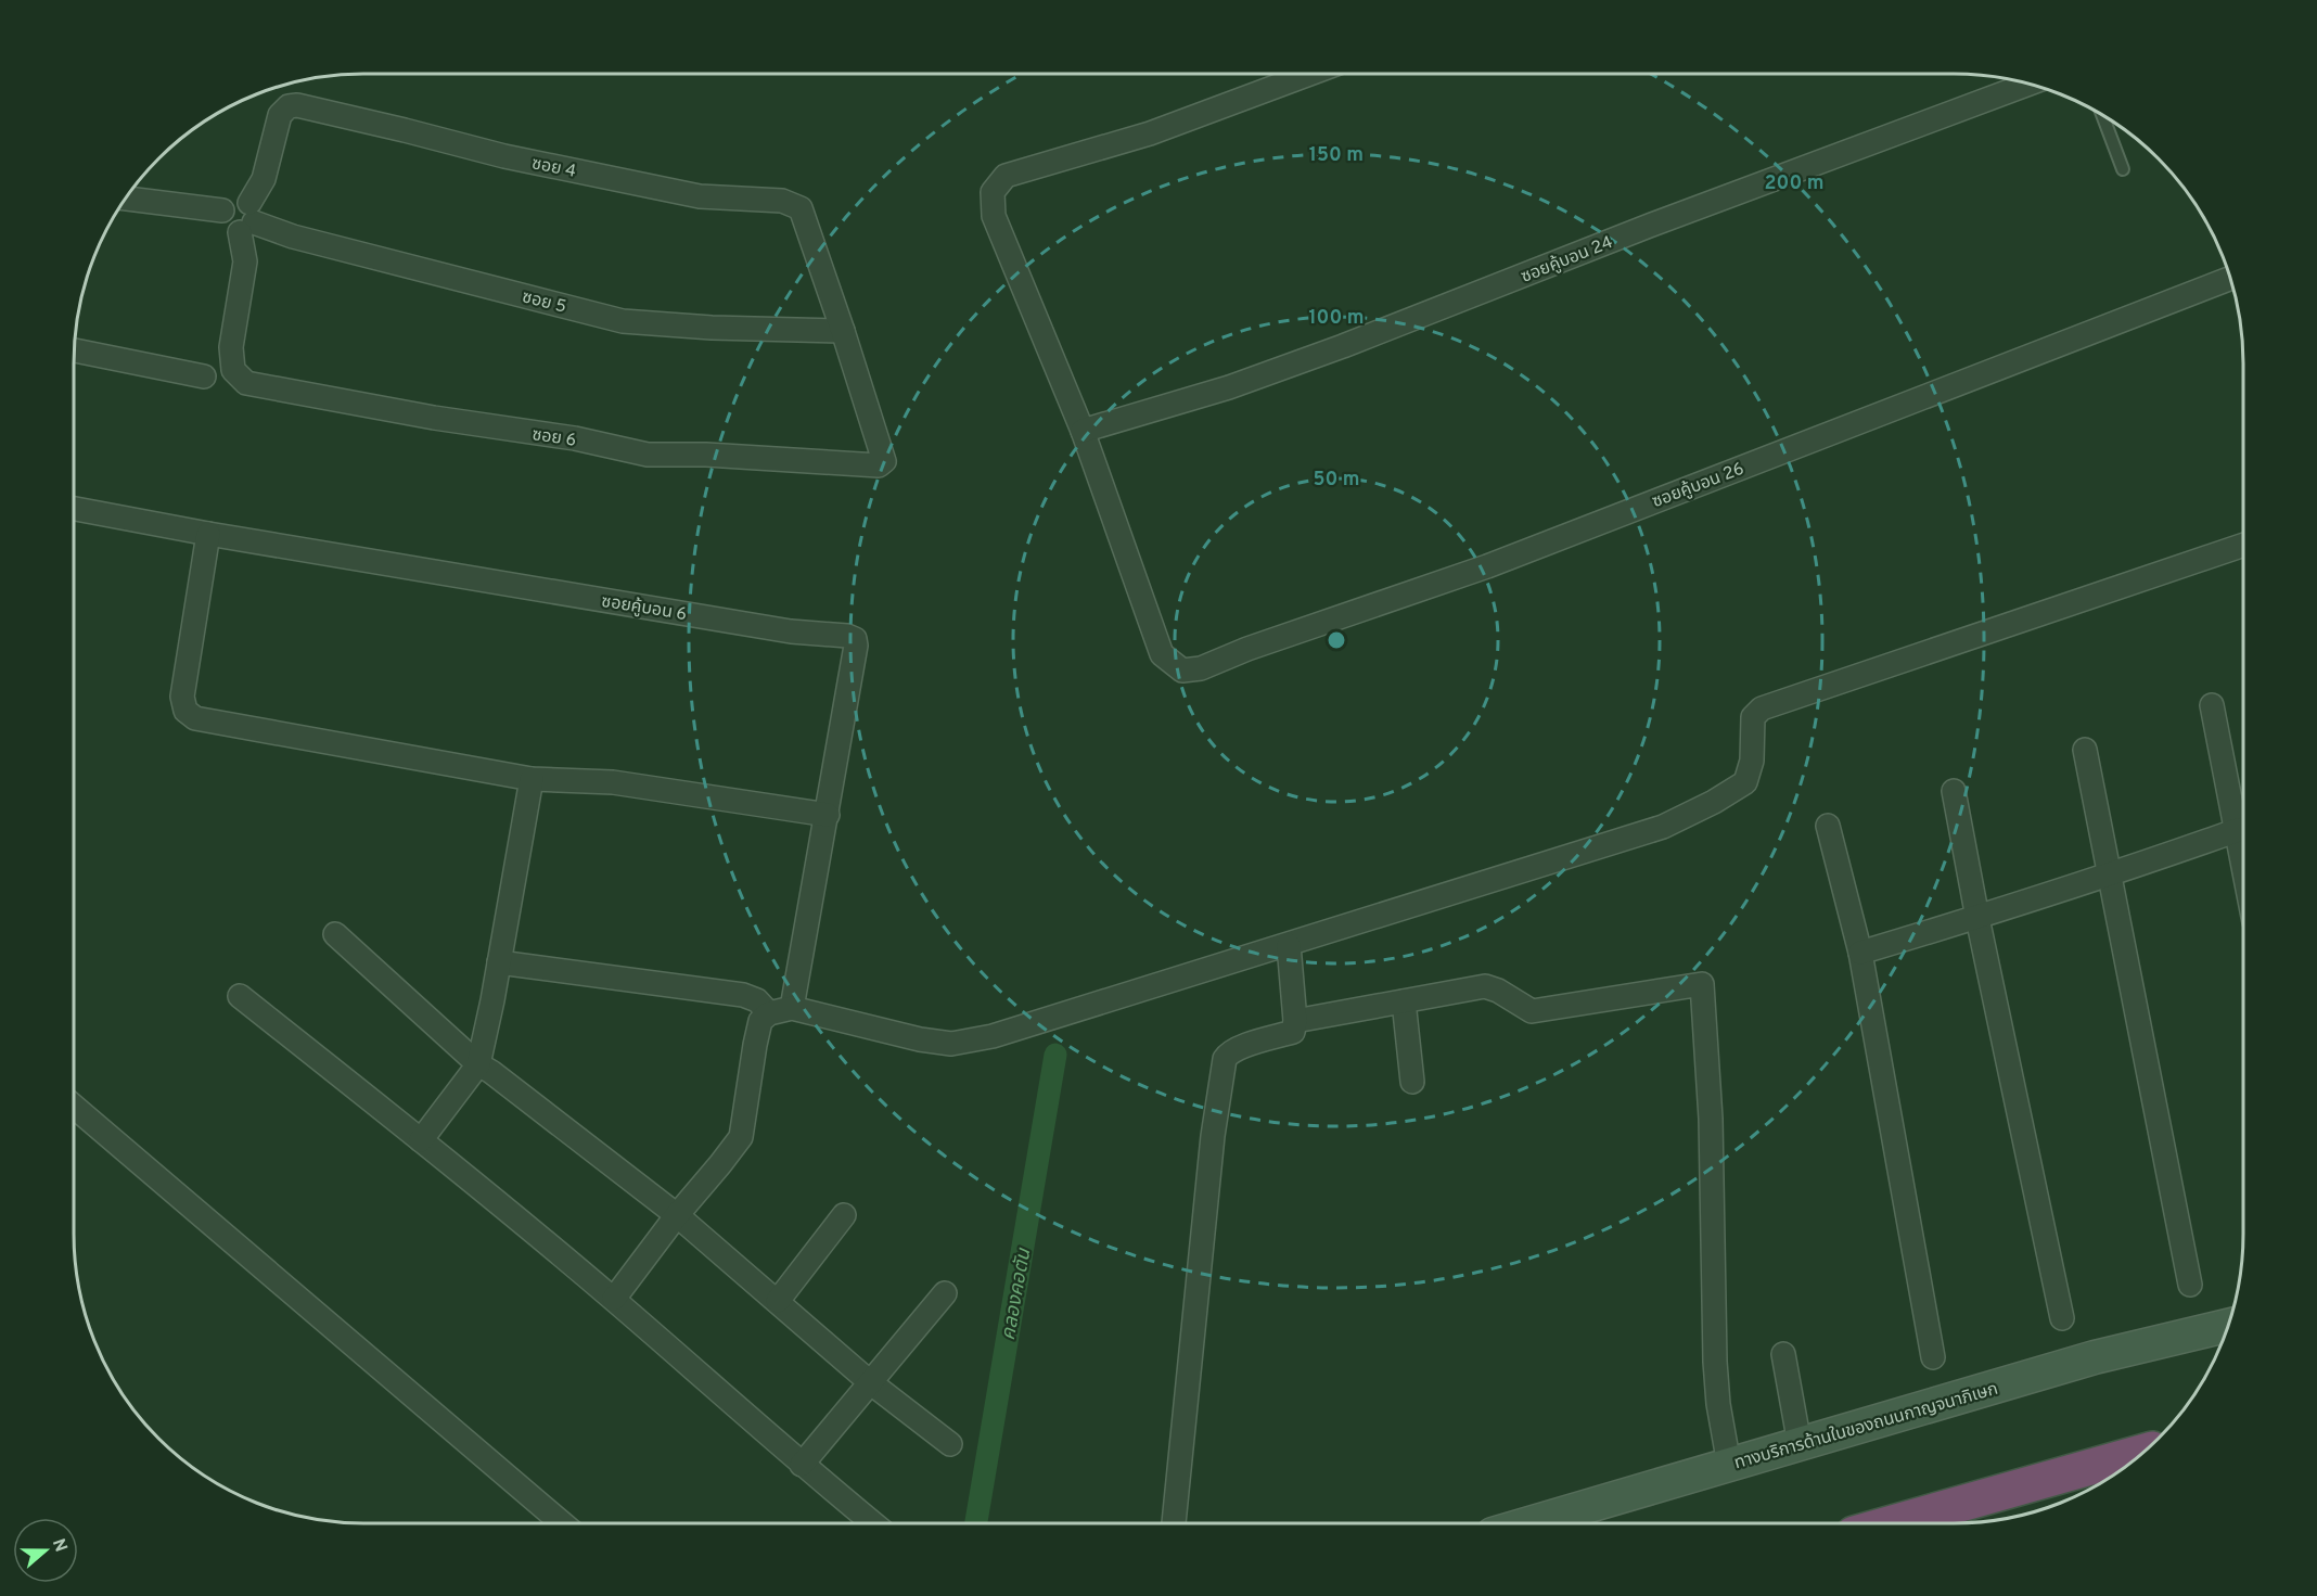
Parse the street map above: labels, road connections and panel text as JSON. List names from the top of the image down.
{
  "streets": {
    "main road": ["ทางบริการด้านในของถนนกาญจนาภิเษก"],
    "street": [
      "ซอย 4",
      "ซอยคู้บอน 24",
      "ซอย 5",
      "ซอย 6",
      "ซอยคู้บอน 26",
      "ซอยคู้บอน 6"
    ]
  },
  "crossings": [
    ["ซอย 4", "ซอย 5"],
    ["ซอย 4", "ซอย 6"],
    ["ซอยคู้บอน 24", "ซอยคู้บอน 26"],
    ["ซอย 5", "ซอย 6"]
  ],
  "water": ["คลองคอตัน"],
  "north": "right",
  "rings": [
    "150 m",
    "200 m",
    "100 m",
    "50 m"
  ]
}
